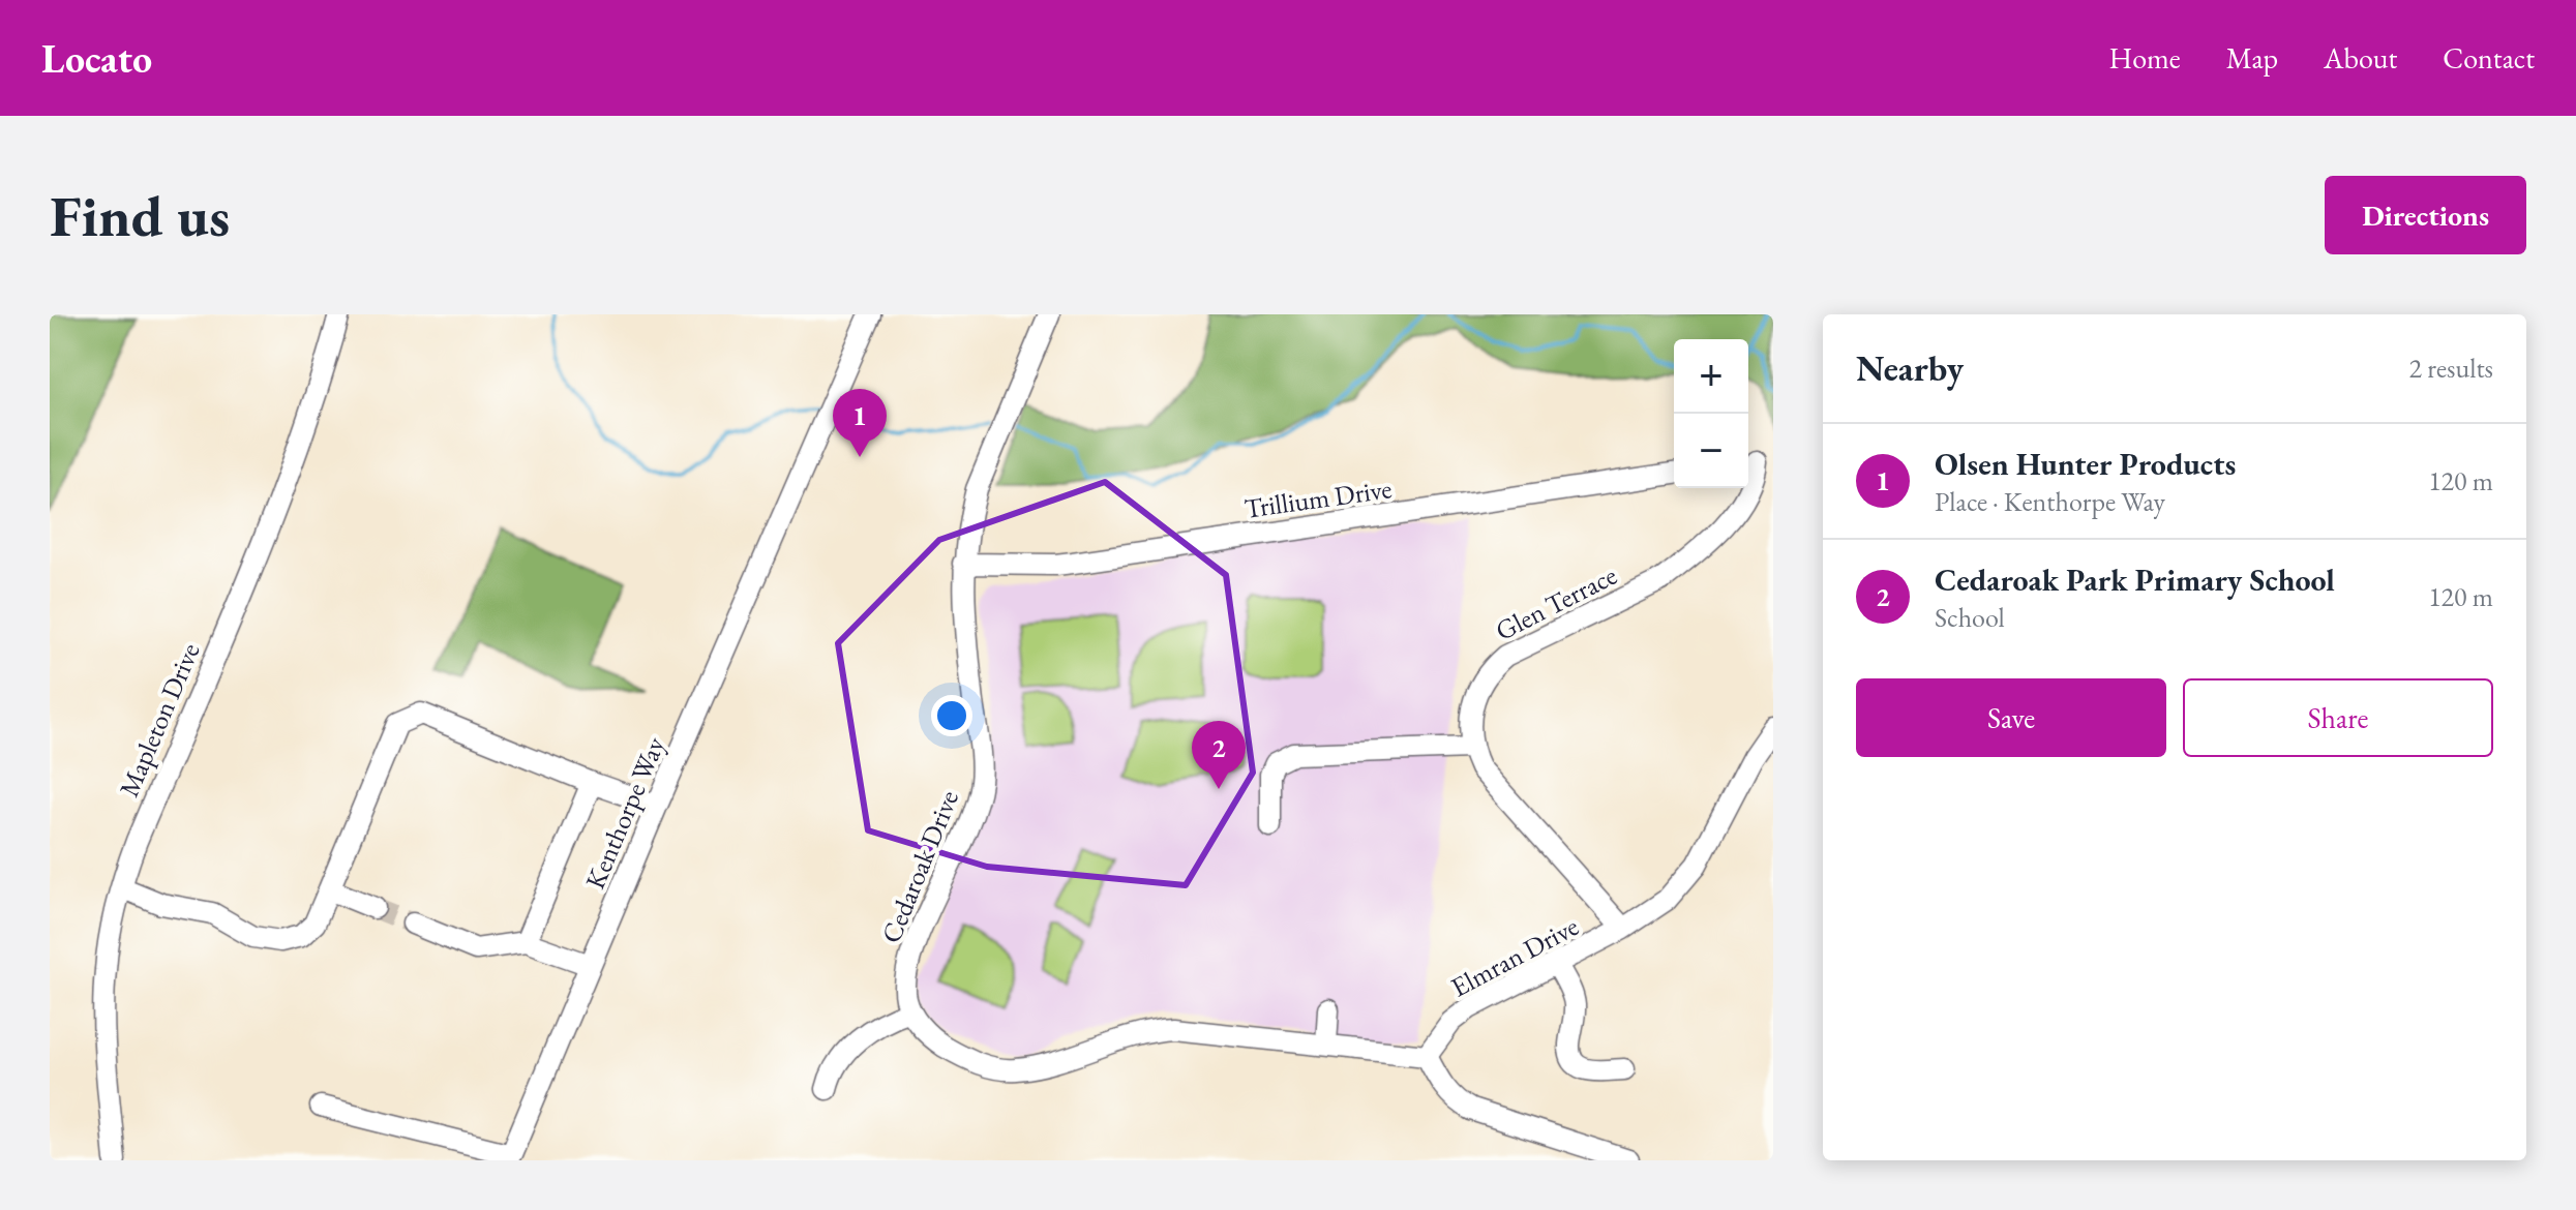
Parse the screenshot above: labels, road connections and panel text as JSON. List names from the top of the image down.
{
  "streets": {
    "street": [
      "Trillium Drive",
      "Glen Terrace",
      "Mapleton Drive",
      "Kenthorpe Way",
      "Cedaroak Drive",
      "Elmran Drive"
    ]
  },
  "crossings": [
    ["Trillium Drive", "Cedaroak Drive"]
  ],
  "page": {
    "header": "Locato",
    "nav": [
      "Home",
      "Map",
      "About",
      "Contact"
    ],
    "buttons": [
      "Directions",
      ["Save", "Share"]
    ],
    "title": "Find us",
    "heading": ["Nearby", "2 results"],
    "map_buttons": ["+", "−"],
    "pins": ["1", "2"],
    "list": [
      {
        "mark": "1",
        "name": "Olsen Hunter Products",
        "note": "Place · Kenthorpe Way",
        "value": "120 m"
      },
      {
        "mark": "2",
        "name": "Cedaroak Park Primary School",
        "note": "School",
        "value": "120 m"
      }
    ]
  }
}
